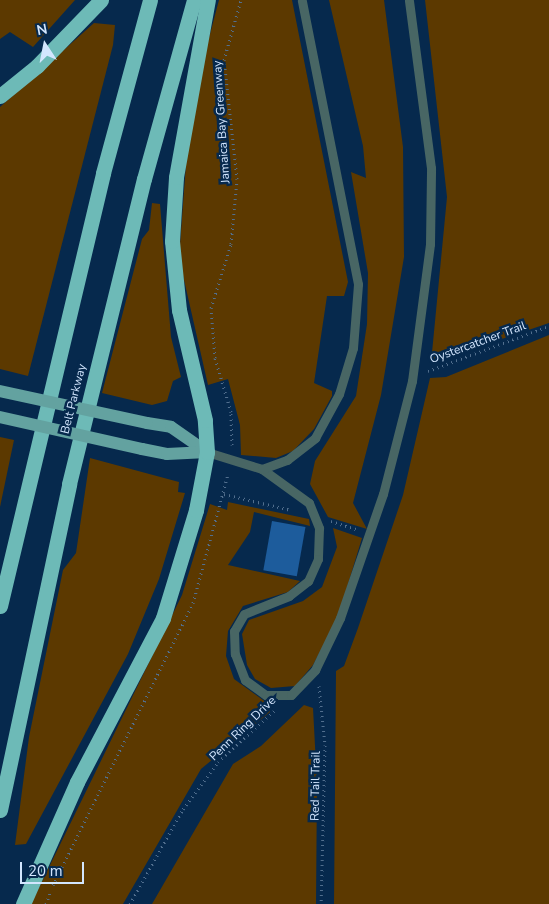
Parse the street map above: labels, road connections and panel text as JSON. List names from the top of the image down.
{
  "streets": {
    "highway": ["Belt Parkway"],
    "path": [
      "Jamaica Bay Greenway",
      "Oystercatcher Trail",
      "Penn Ring Drive",
      "Red Tail Trail"
    ]
  },
  "scale_bar": "20 m",
  "north": "top"
}
